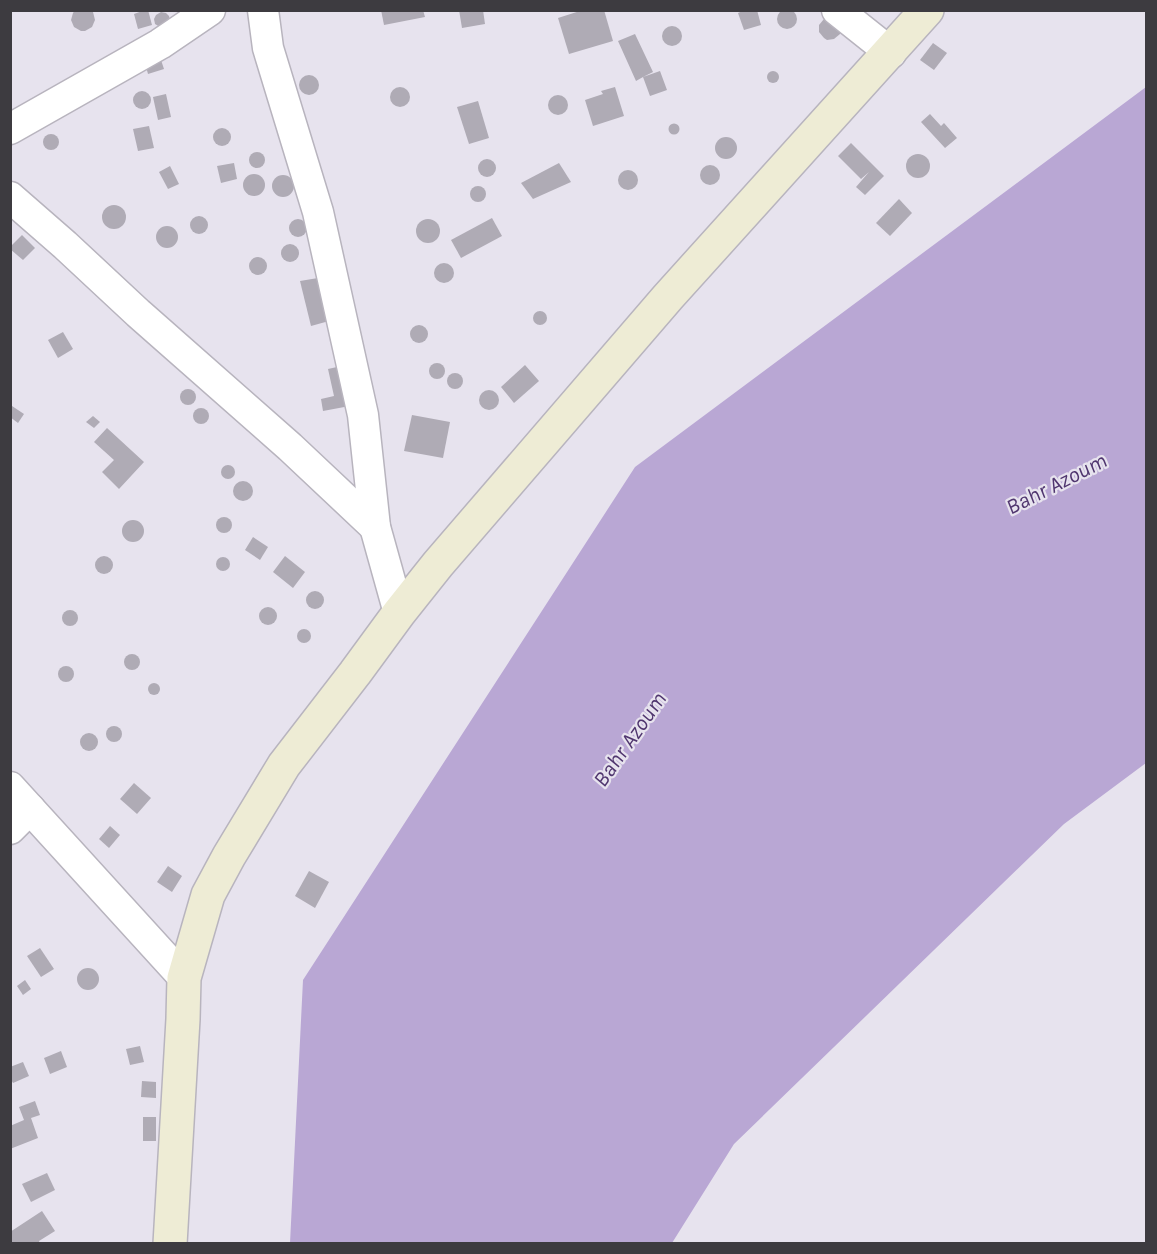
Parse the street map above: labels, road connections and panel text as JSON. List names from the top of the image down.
{
  "water": ["Bahr Azoum"]
}
